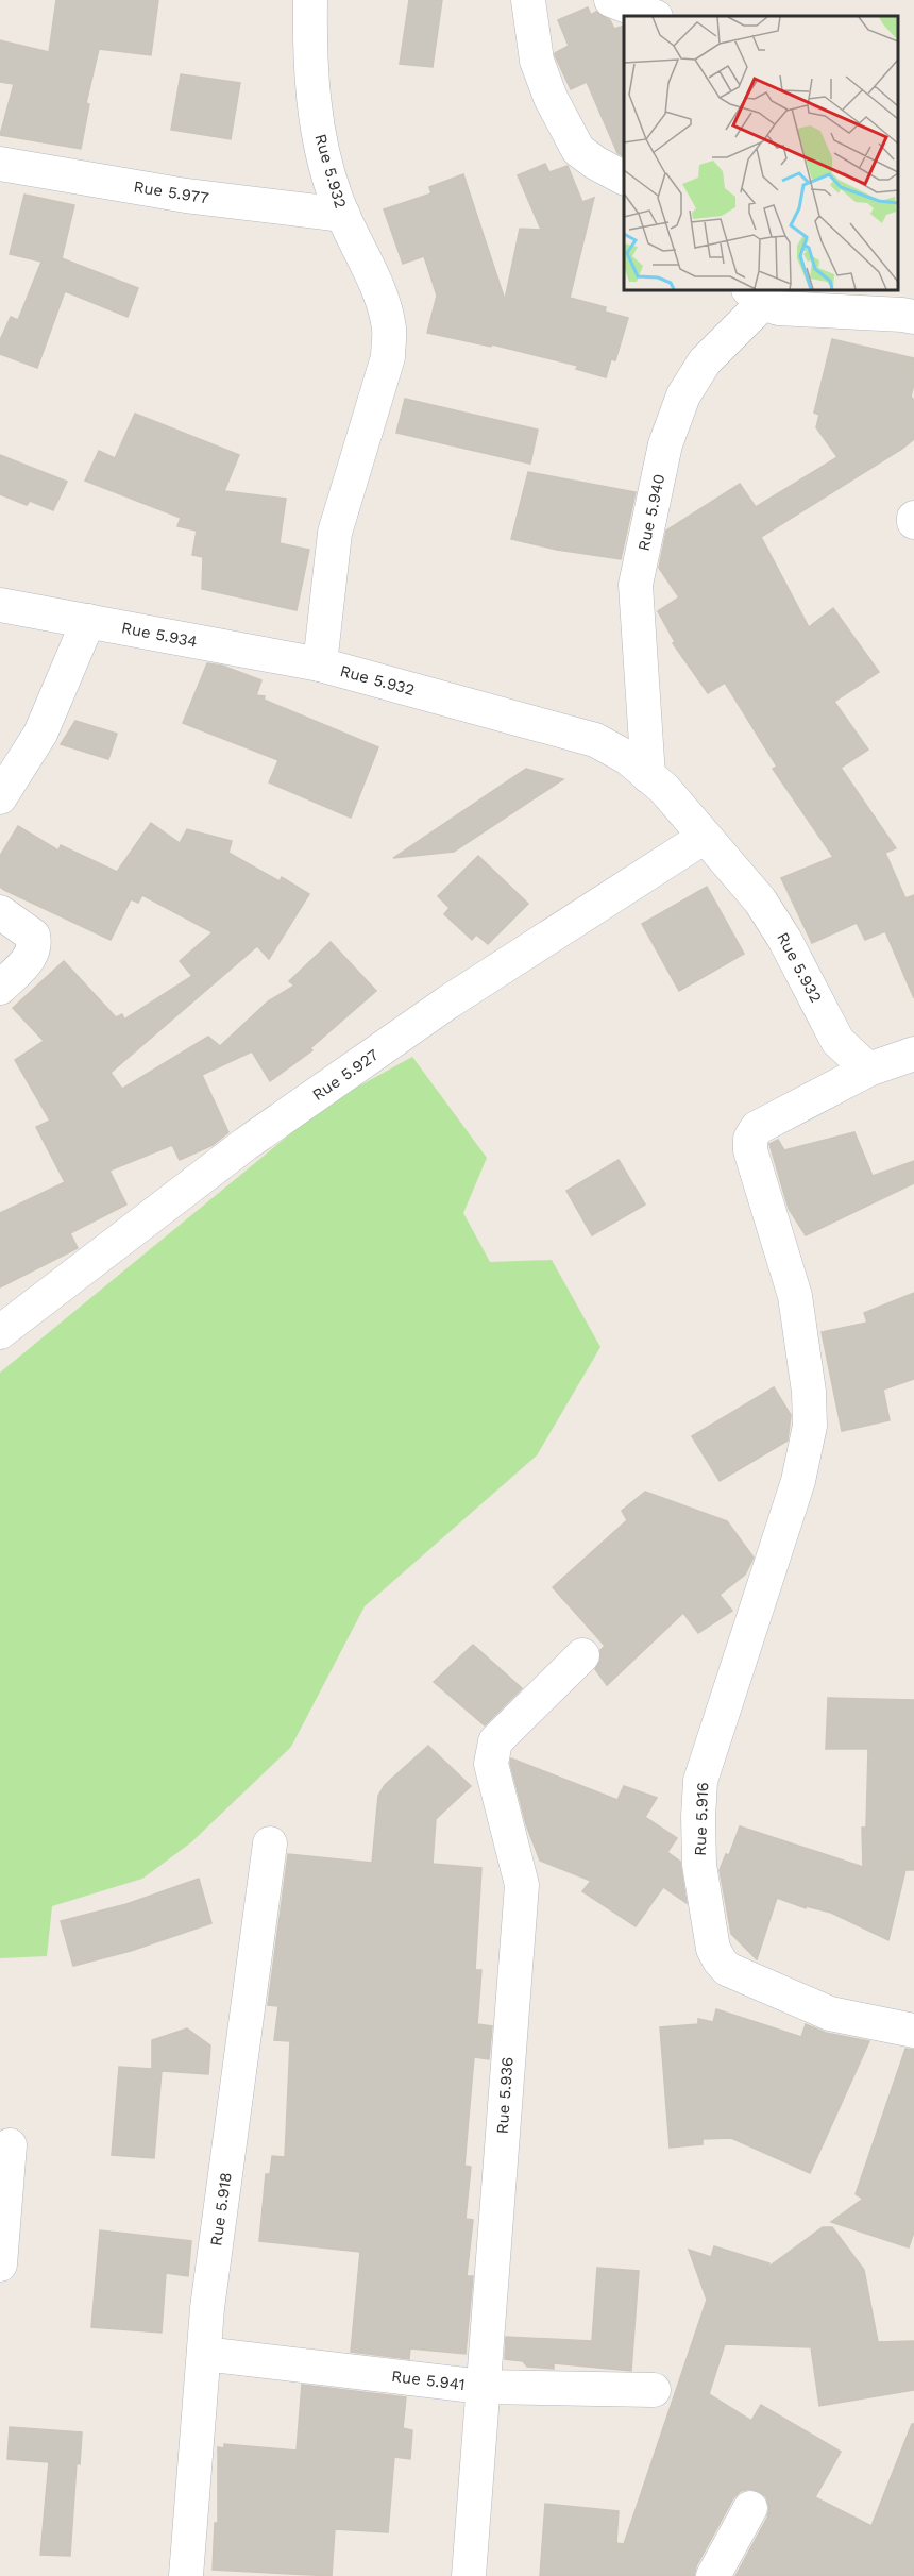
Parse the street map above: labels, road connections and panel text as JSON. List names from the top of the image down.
{
  "streets": {
    "street": [
      "Rue 5.932",
      "Rue 5.977",
      "Rue 5.940",
      "Rue 5.934",
      "Rue 5.927",
      "Rue 5.916",
      "Rue 5.936",
      "Rue 5.918",
      "Rue 5.941"
    ]
  },
  "crossings": [
    ["Rue 5.932", "Rue 5.977"],
    ["Rue 5.932", "Rue 5.940"],
    ["Rue 5.932", "Rue 5.934"],
    ["Rue 5.932", "Rue 5.927"],
    ["Rue 5.932", "Rue 5.916"],
    ["Rue 5.936", "Rue 5.941"],
    ["Rue 5.918", "Rue 5.941"]
  ]
}
